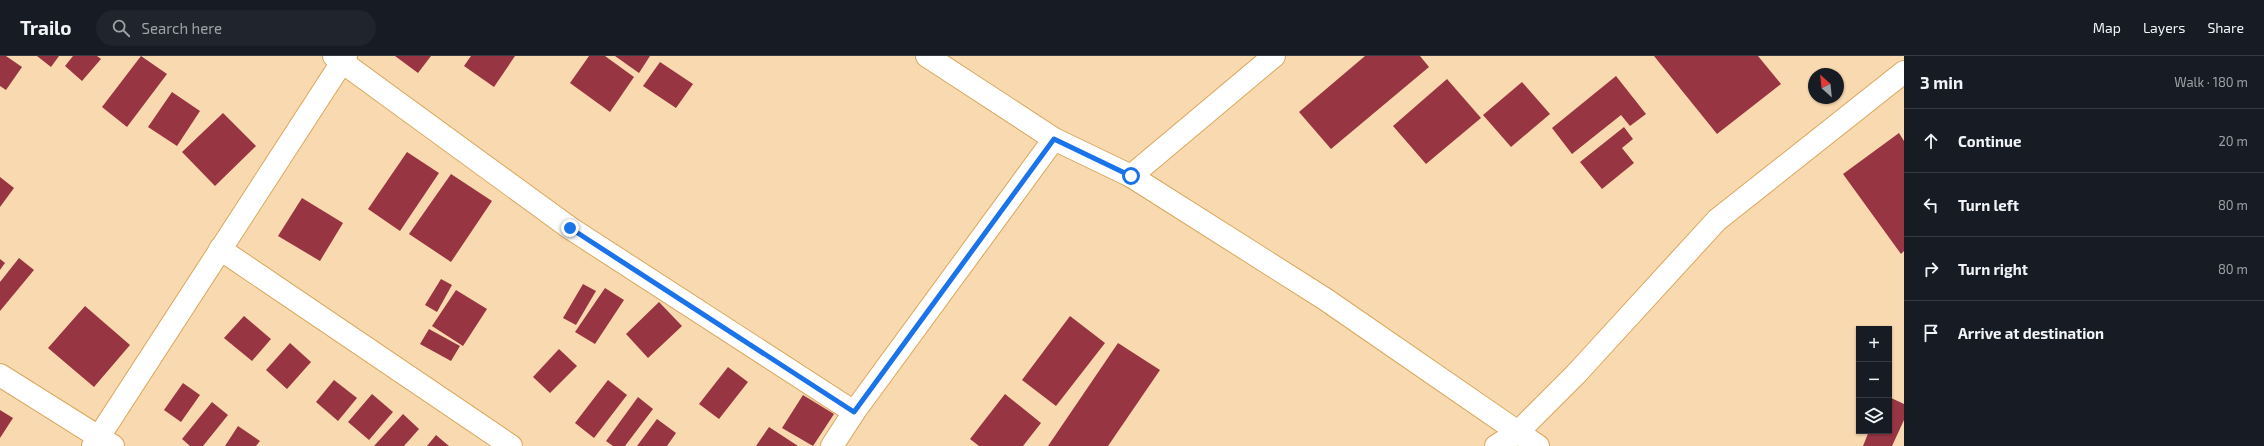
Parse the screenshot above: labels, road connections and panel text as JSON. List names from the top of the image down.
{
  "north": "top left",
  "page": {
    "header": "Trailo",
    "search": "Search here",
    "nav": ["Map", "Layers", "Share"],
    "heading": ["3 min", "Walk · 180 m"],
    "list": [
      ["Continue", "20 m"],
      ["Turn left", "80 m"],
      ["Turn right", "80 m"],
      "Arrive at destination"
    ],
    "map_buttons": ["+", "−"]
  }
}
